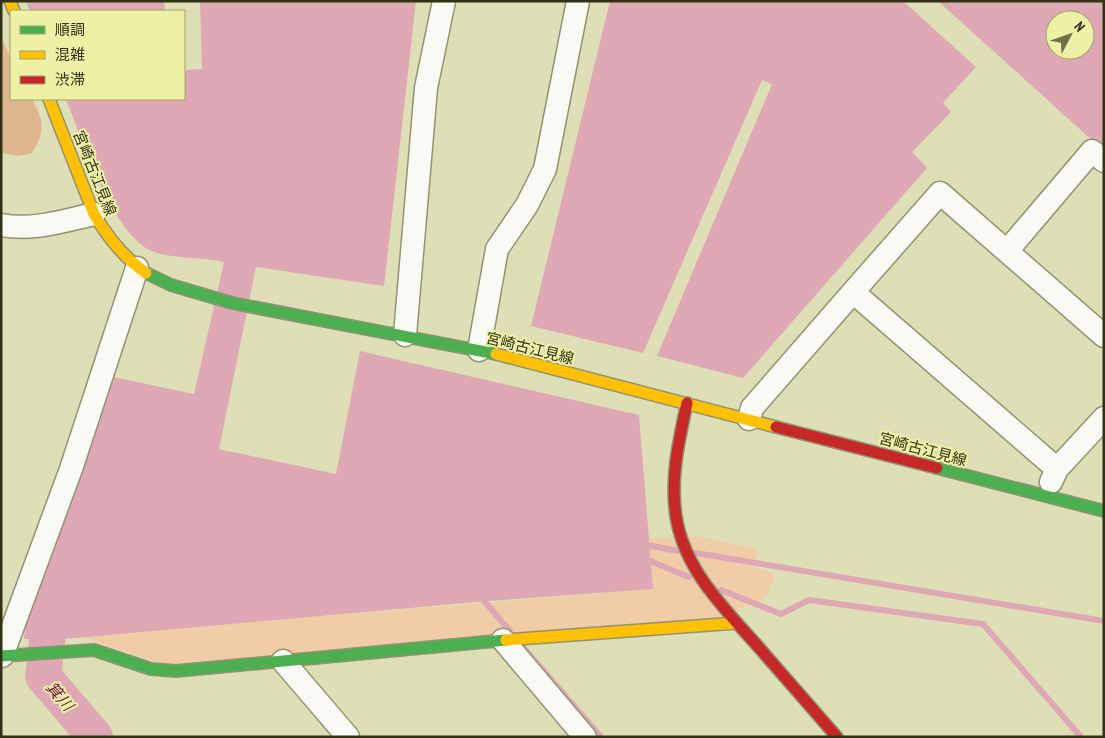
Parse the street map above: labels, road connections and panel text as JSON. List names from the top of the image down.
{
  "streets": {
    "main road": ["宮崎古江見線"]
  },
  "water": ["箕川"],
  "legend": ["順調", "混雑", "渋滞"],
  "north": "top right"
}
